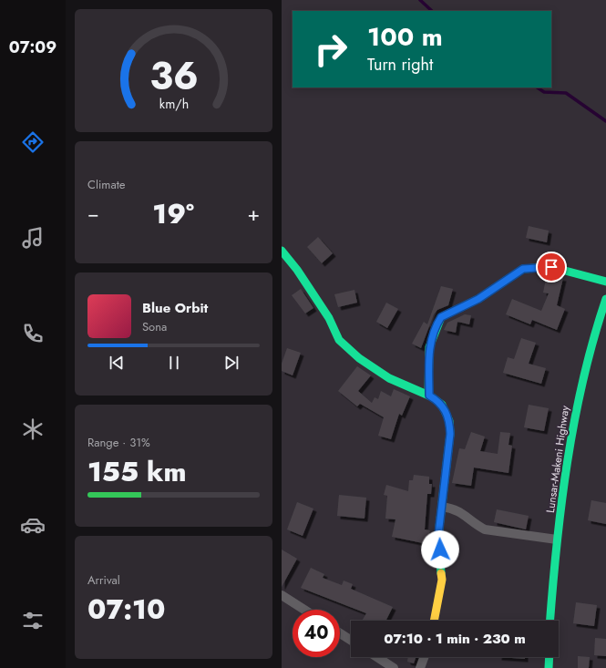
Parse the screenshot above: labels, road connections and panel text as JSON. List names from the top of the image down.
{
  "streets": {
    "street": ["Lunsar-Makeni Highway"]
  },
  "page": {
    "tabs": "07:09",
    "turn": ["100 m", "Turn right"],
    "tile": [
      "Climate",
      ["Range · 31%", "155 km"],
      ["Arrival", "07:10"]
    ],
    "heat": ["−", "19°", "+"],
    "song": ["Blue Orbit", "Sona"],
    "limit": "40",
    "trip": "07:10 · 1 min · 230 m",
    "gauge": ["36", "km/h"]
  }
}
